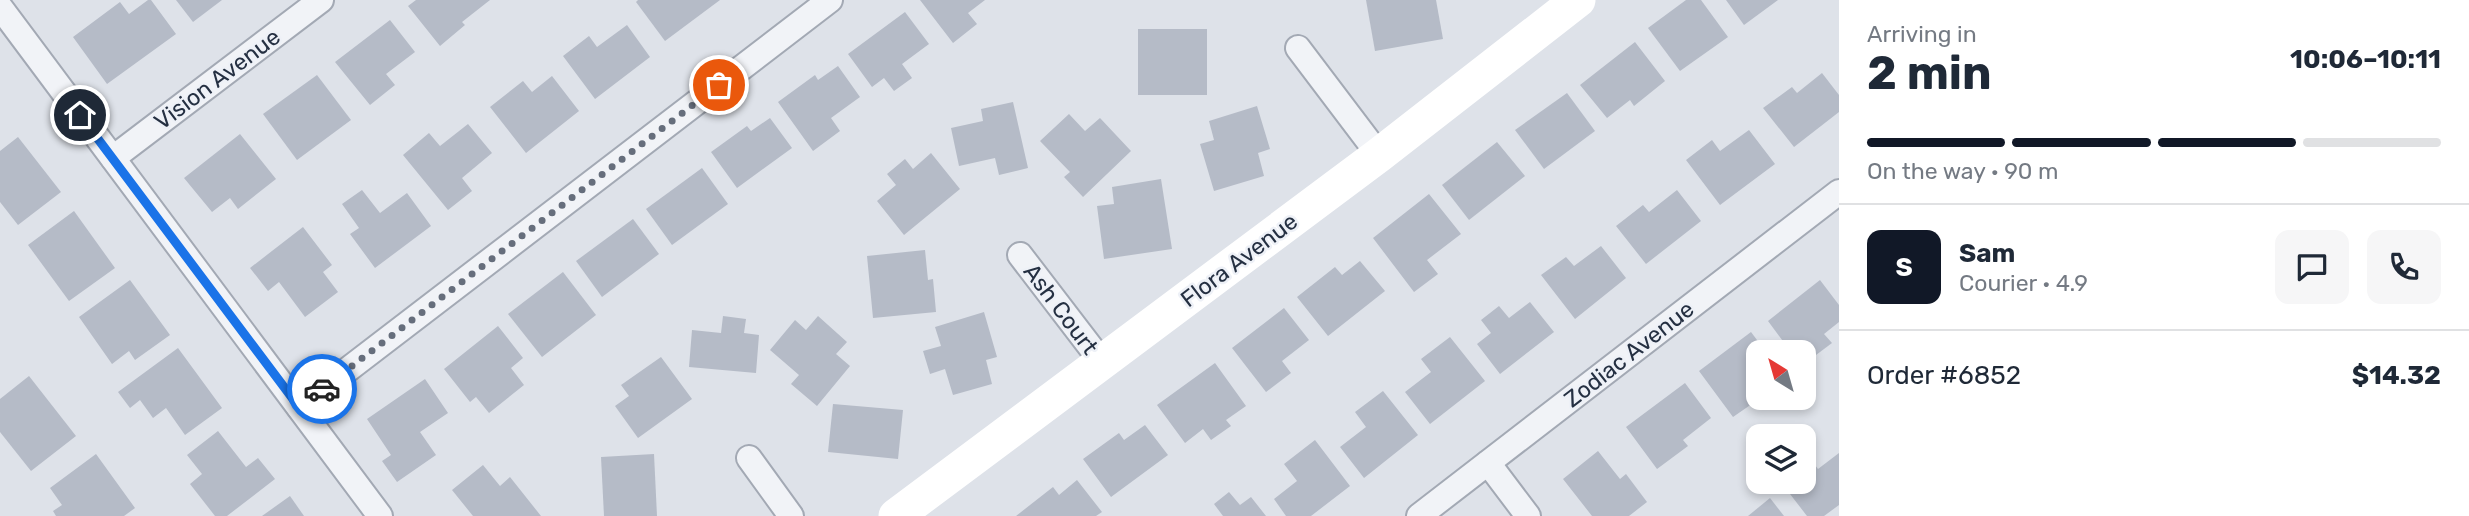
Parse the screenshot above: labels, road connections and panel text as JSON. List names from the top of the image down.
{
  "streets": {
    "street": [
      "Vision Avenue",
      "Flora Avenue",
      "Ash Court",
      "Zodiac Avenue"
    ]
  },
  "crossings": [
    ["Flora Avenue", "Ash Court"]
  ],
  "north": "top left",
  "page": {
    "heading": ["2 min", "Arriving in", "10:06–10:11"],
    "panel": [
      "Sam",
      "Courier · 4.9",
      "Order #6852",
      "$14.32"
    ],
    "bar": "On the way · 90 m",
    "round": "S"
  }
}
